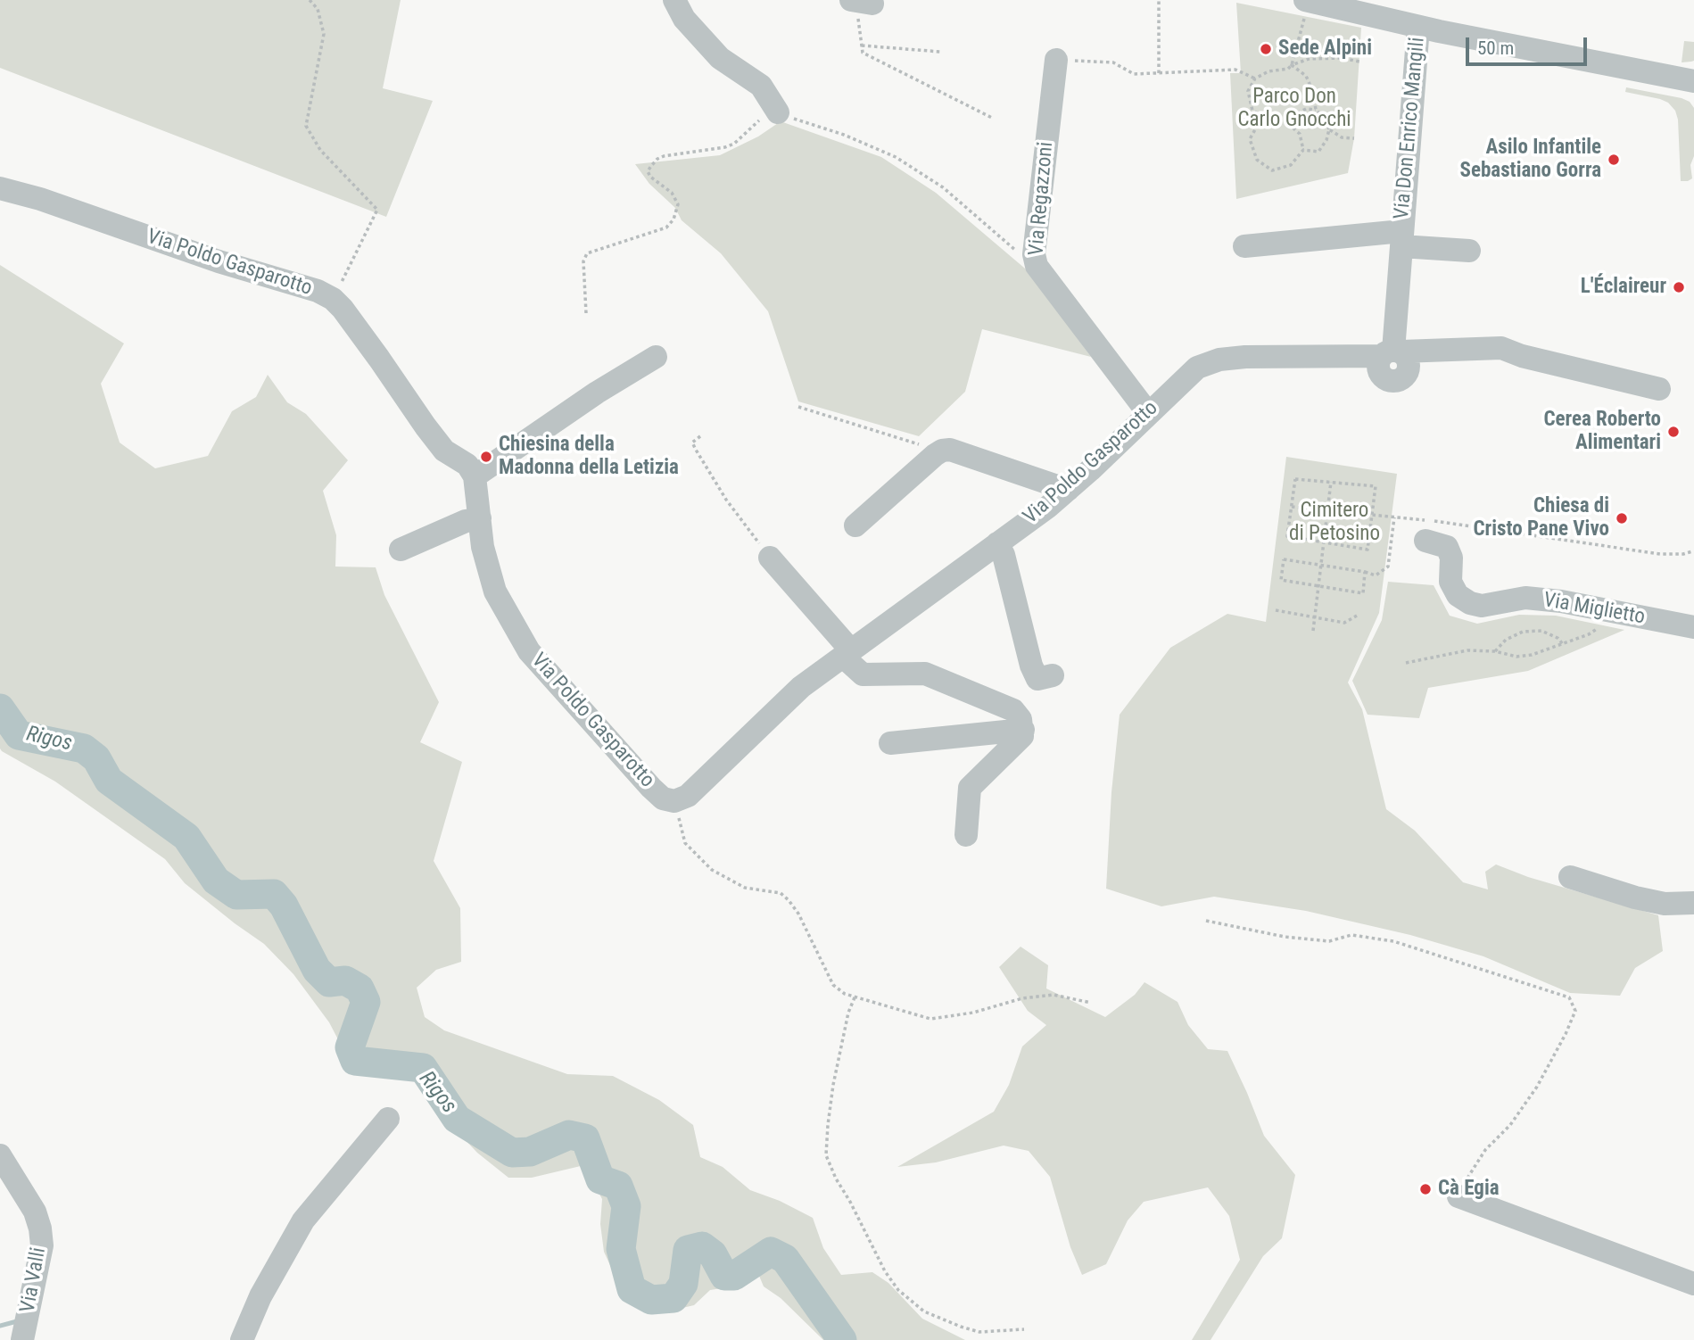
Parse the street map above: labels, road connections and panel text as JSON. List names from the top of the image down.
{
  "streets": {
    "street": [
      "Via Don Enrico Mangili",
      "Via Regazzoni",
      "Via Poldo Gasparotto",
      "Via Miglietto",
      "Via Valli"
    ]
  },
  "crossings": [
    ["Via Don Enrico Mangili", "Via Poldo Gasparotto"],
    ["Via Regazzoni", "Via Poldo Gasparotto"]
  ],
  "water": ["Rigos"],
  "parks": ["Parco Don Carlo Gnocchi", "Cimitero di Petosino"],
  "places": [
    "Sede Alpini",
    "Asilo Infantile Sebastiano Gorra",
    "L'Éclaireur",
    "Cerea Roberto Alimentari",
    "Chiesina della Madonna della Letizia",
    "Chiesa di Cristo Pane Vivo",
    "Cà Egia"
  ],
  "scale_bar": "50 m"
}
